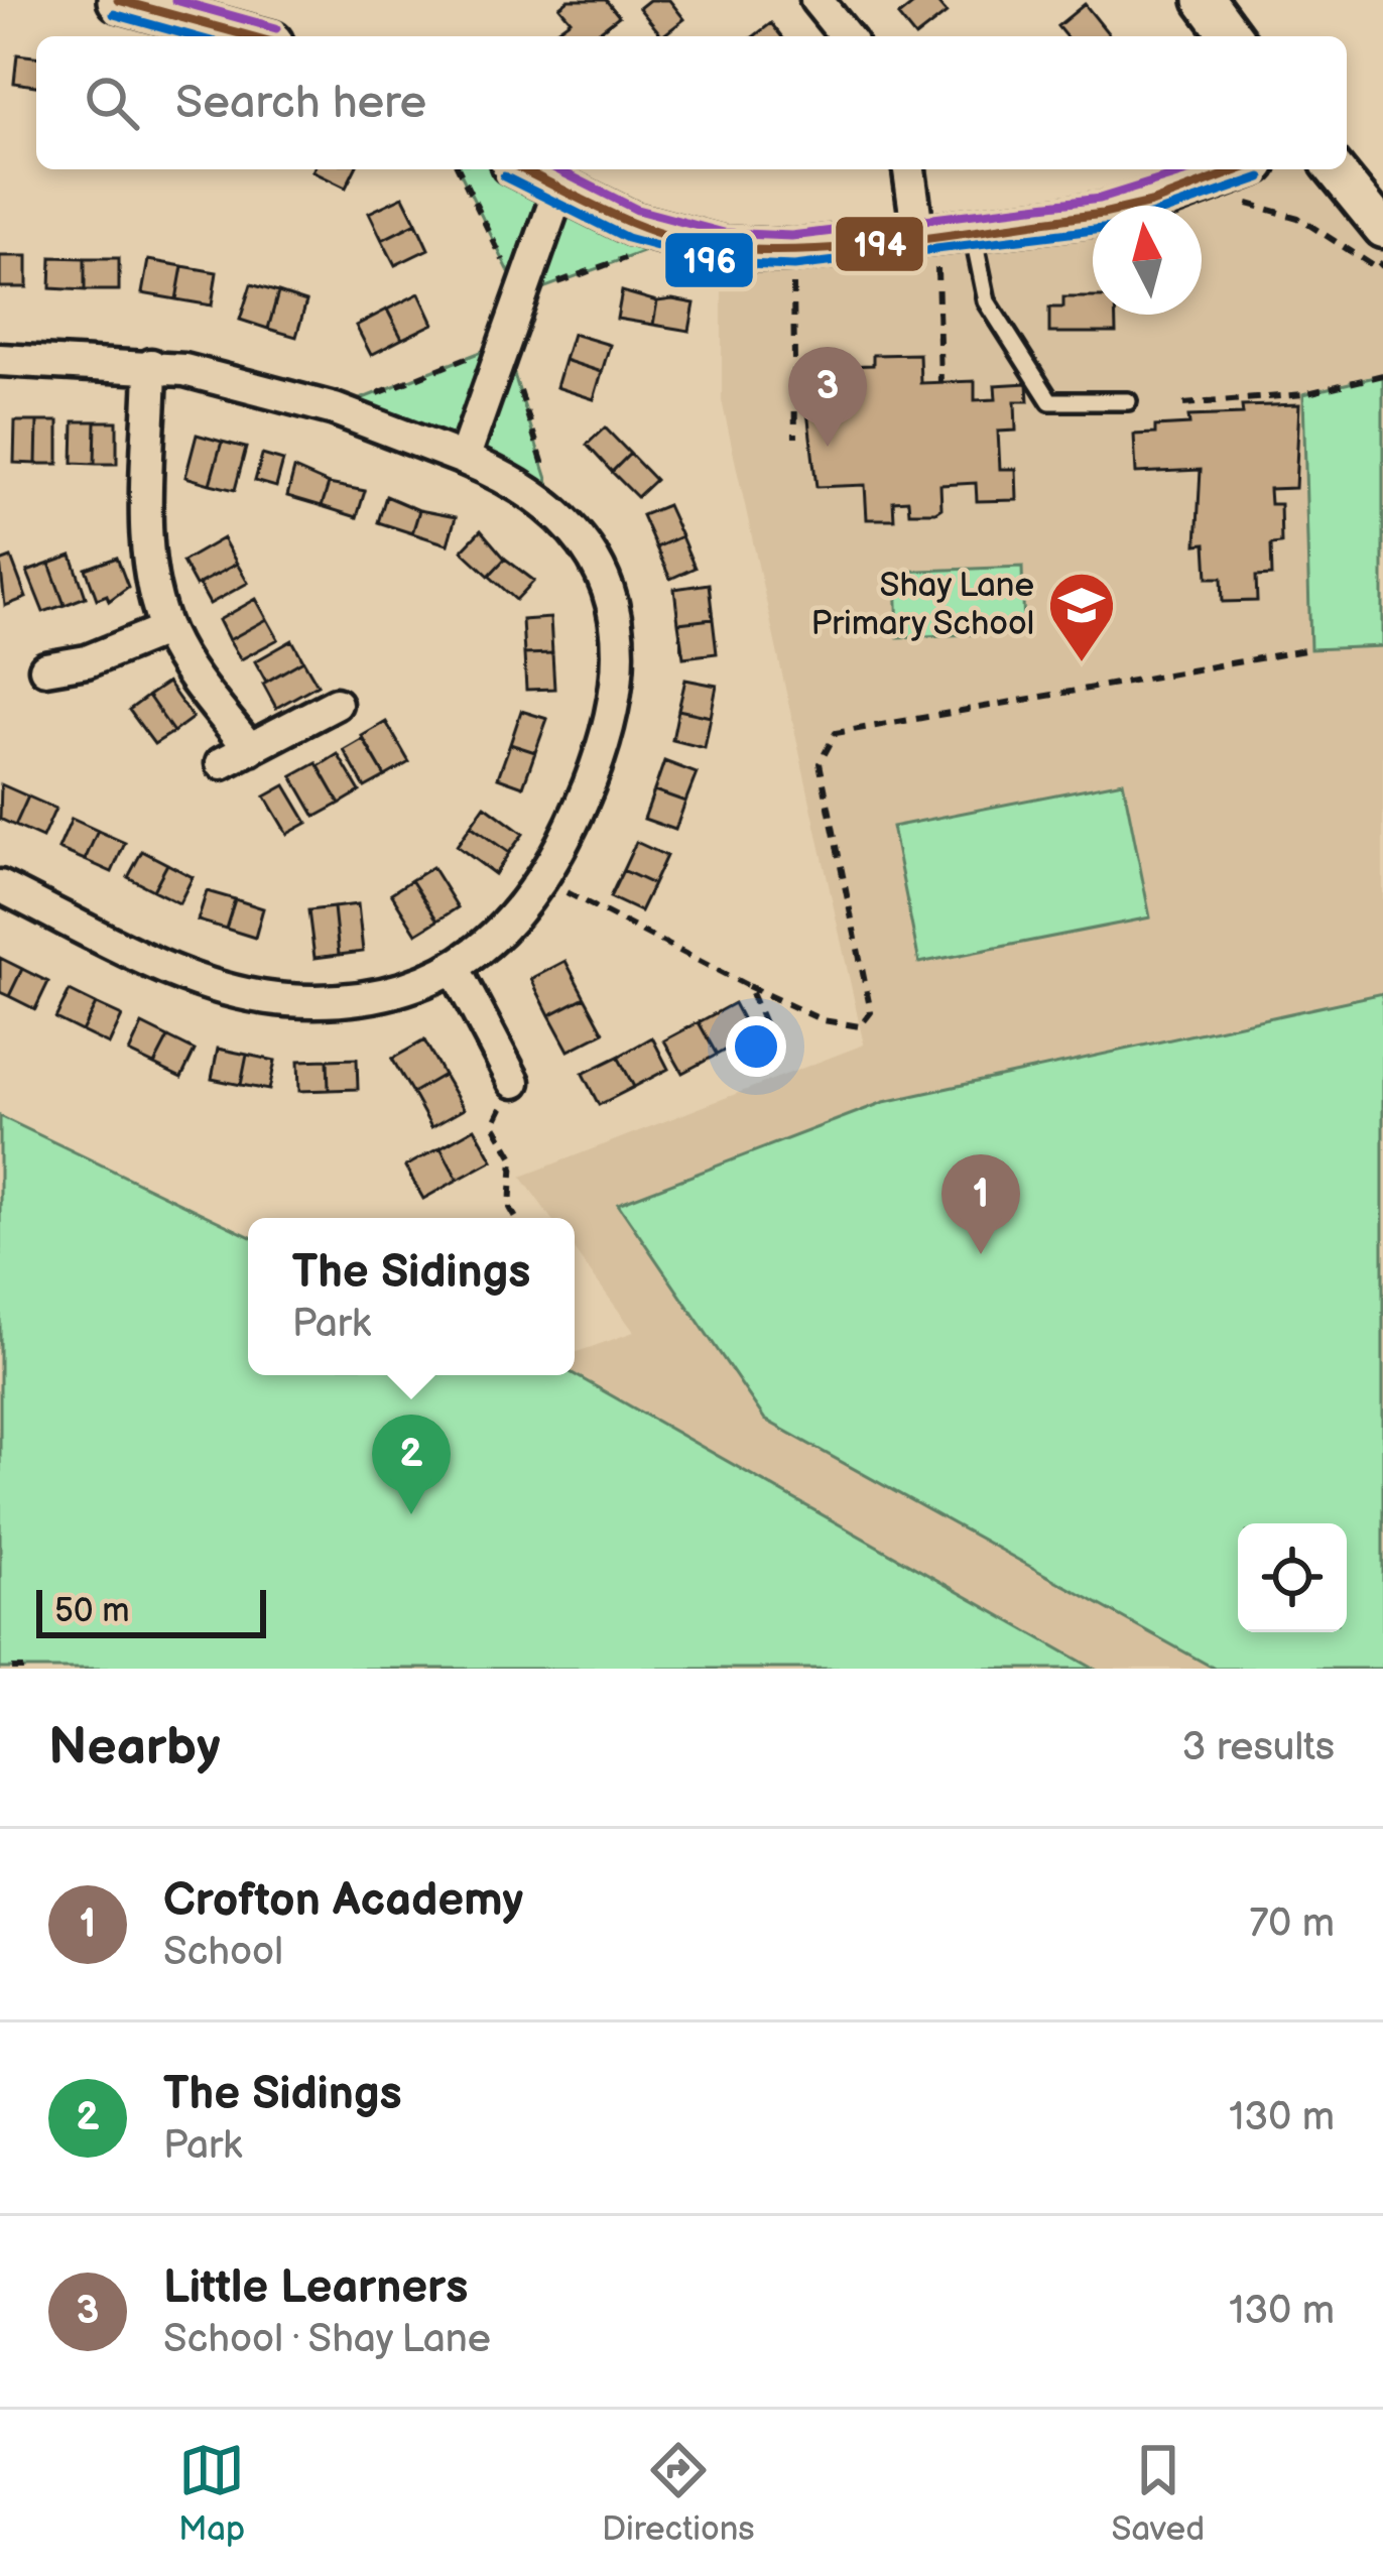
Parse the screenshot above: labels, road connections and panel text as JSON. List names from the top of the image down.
{
  "places": {
    "school or university": ["Shay Lane Primary School"]
  },
  "lines": ["transit line 194", "transit line 196"],
  "scale_bar": "50 m",
  "north": "top",
  "page": {
    "search": "Search here",
    "pins": ["3", "1", "2"],
    "popup": ["The Sidings", "Park"],
    "scale": "50 m",
    "heading": ["Nearby", "3 results"],
    "list": [
      {
        "mark": "1",
        "name": "Crofton Academy",
        "note": "School",
        "value": "70 m"
      },
      {
        "mark": "2",
        "name": "The Sidings",
        "note": "Park",
        "value": "130 m"
      },
      {
        "mark": "3",
        "name": "Little Learners",
        "note": "School · Shay Lane",
        "value": "130 m"
      }
    ],
    "nav": ["Map", "Directions", "Saved"]
  }
}
